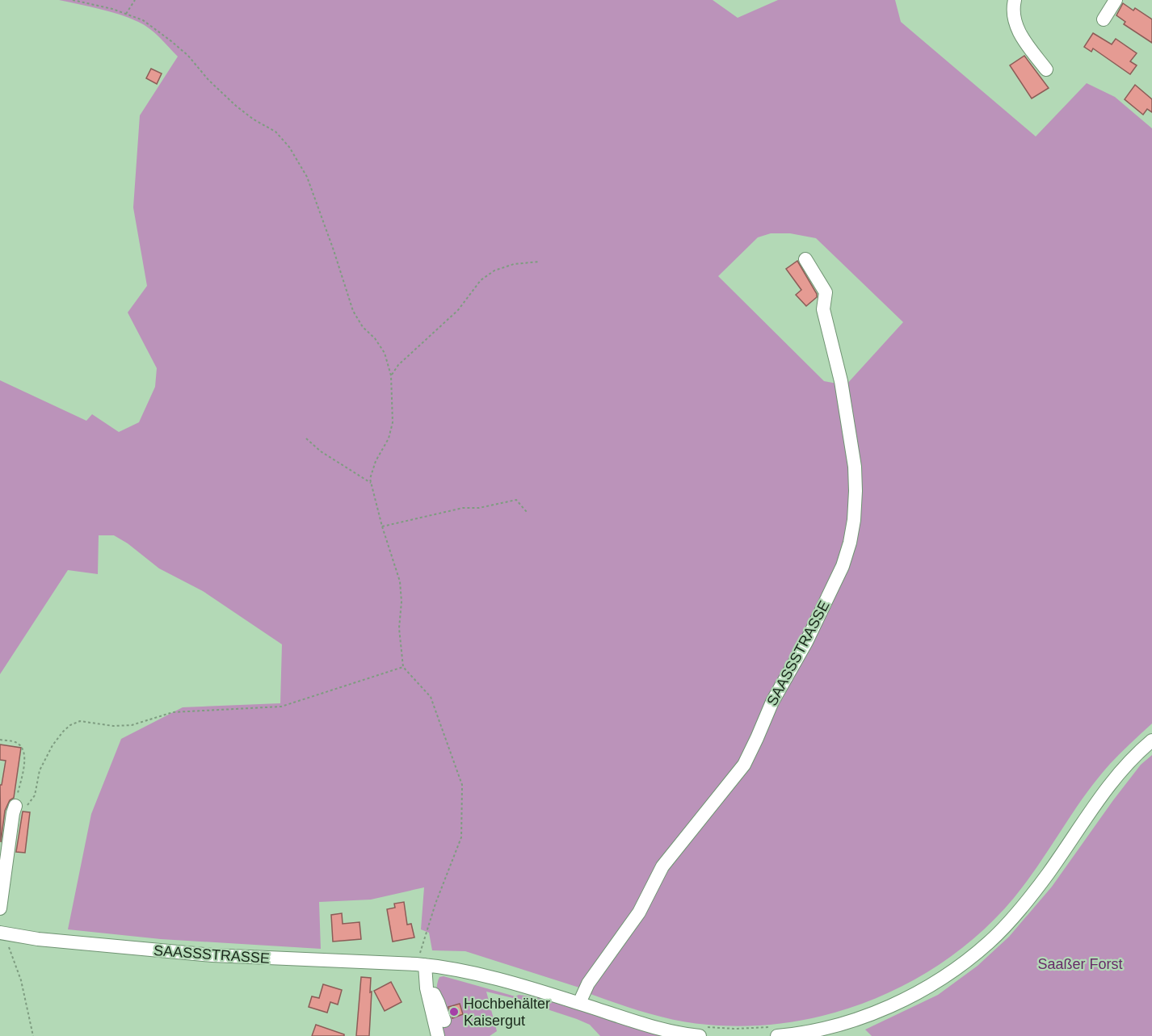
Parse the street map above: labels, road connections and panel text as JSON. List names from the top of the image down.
{
  "streets": {
    "street": ["SAASSSTRASSE"]
  },
  "parks": ["Saaßer Forst"],
  "places": ["Hochbehälter Kaisergut"]
}
